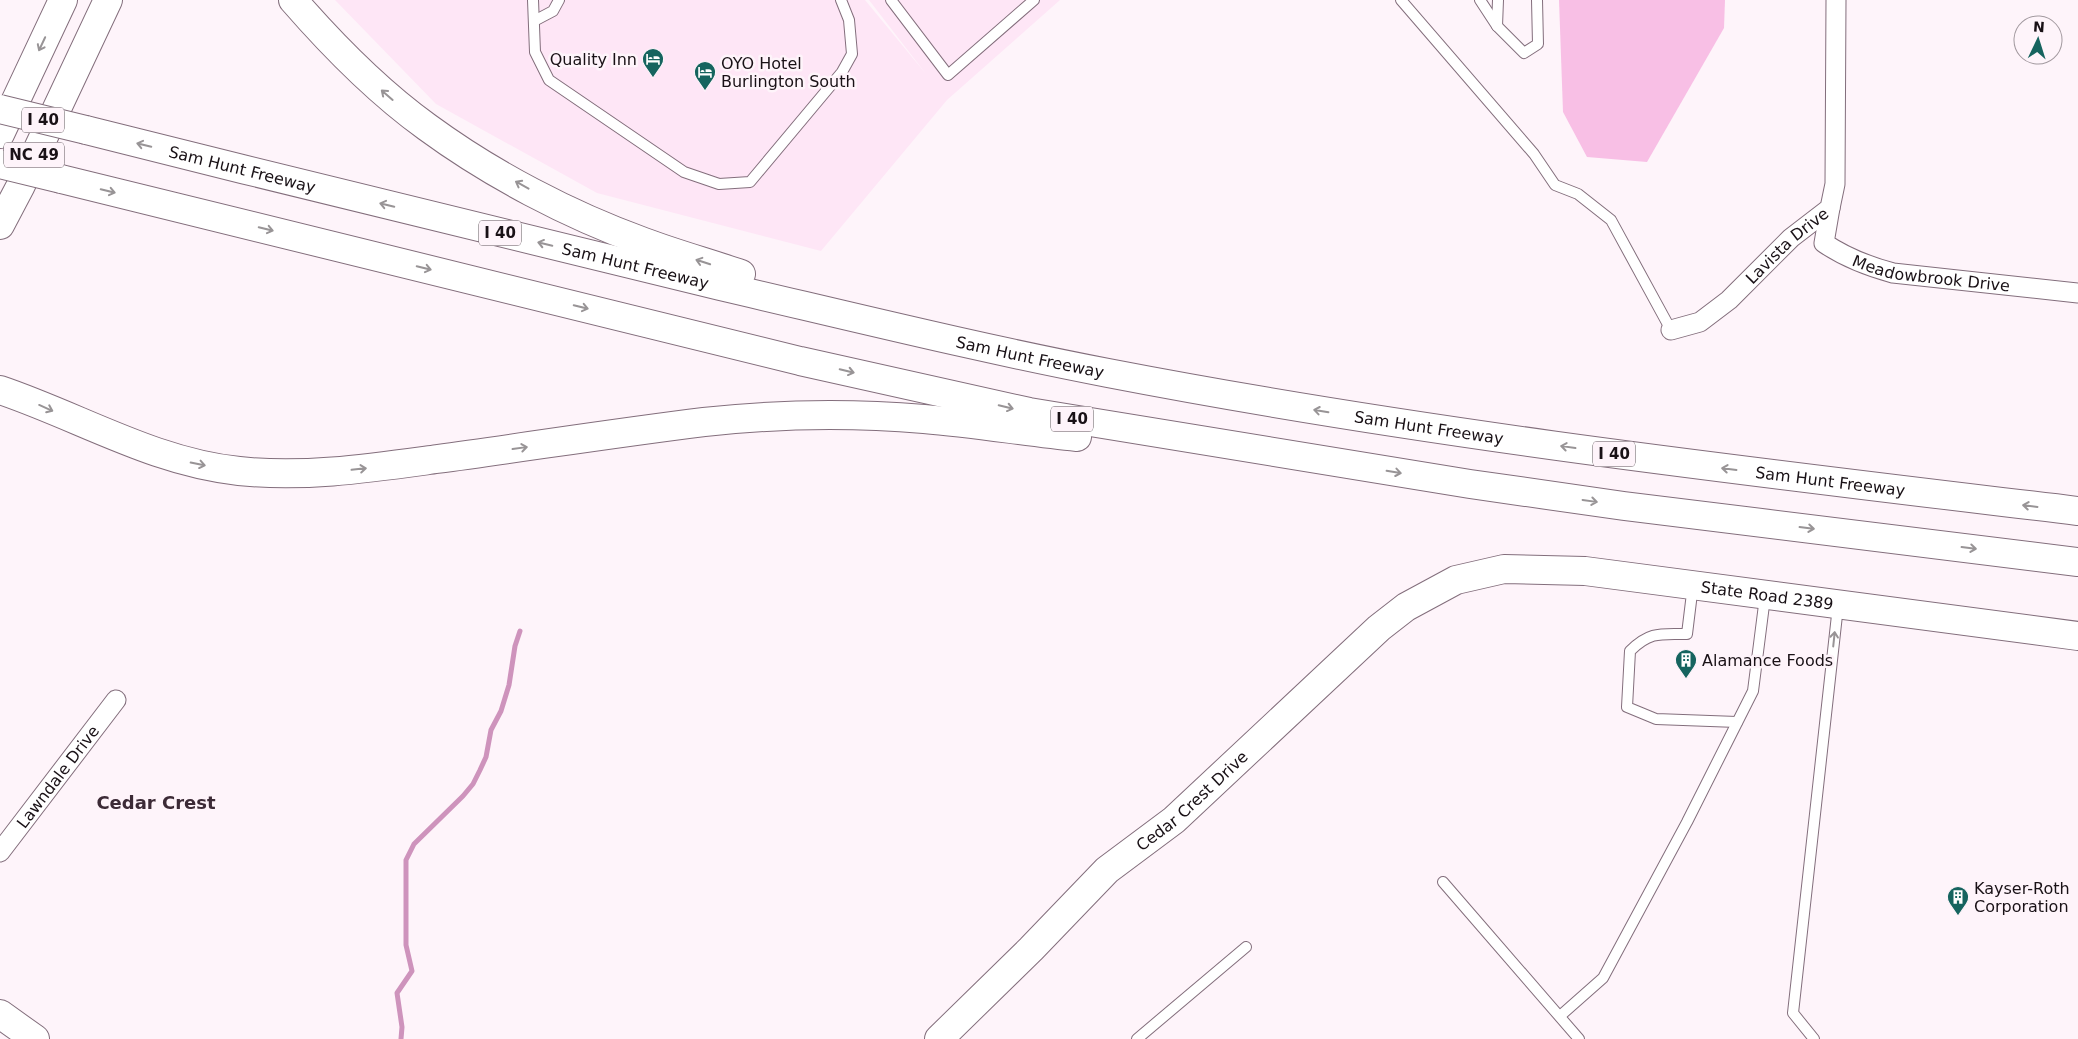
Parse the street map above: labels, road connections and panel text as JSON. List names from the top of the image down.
{
  "streets": {
    "main road": [
      "I 40",
      "NC 49",
      "Sam Hunt Freeway",
      "State Road 2389",
      "Cedar Crest Drive"
    ],
    "street": ["Lavista Drive", "Meadowbrook Drive", "Lawndale Drive"]
  },
  "crossings": [
    ["Lavista Drive", "Meadowbrook Drive"],
    ["State Road 2389", "Cedar Crest Drive"]
  ],
  "districts": ["Cedar Crest"],
  "places": {
    "hotel": ["Quality Inn", "OYO Hotel Burlington South"],
    "building": ["Alamance Foods", "Kayser-Roth Corporation"]
  },
  "north": "top"
}
